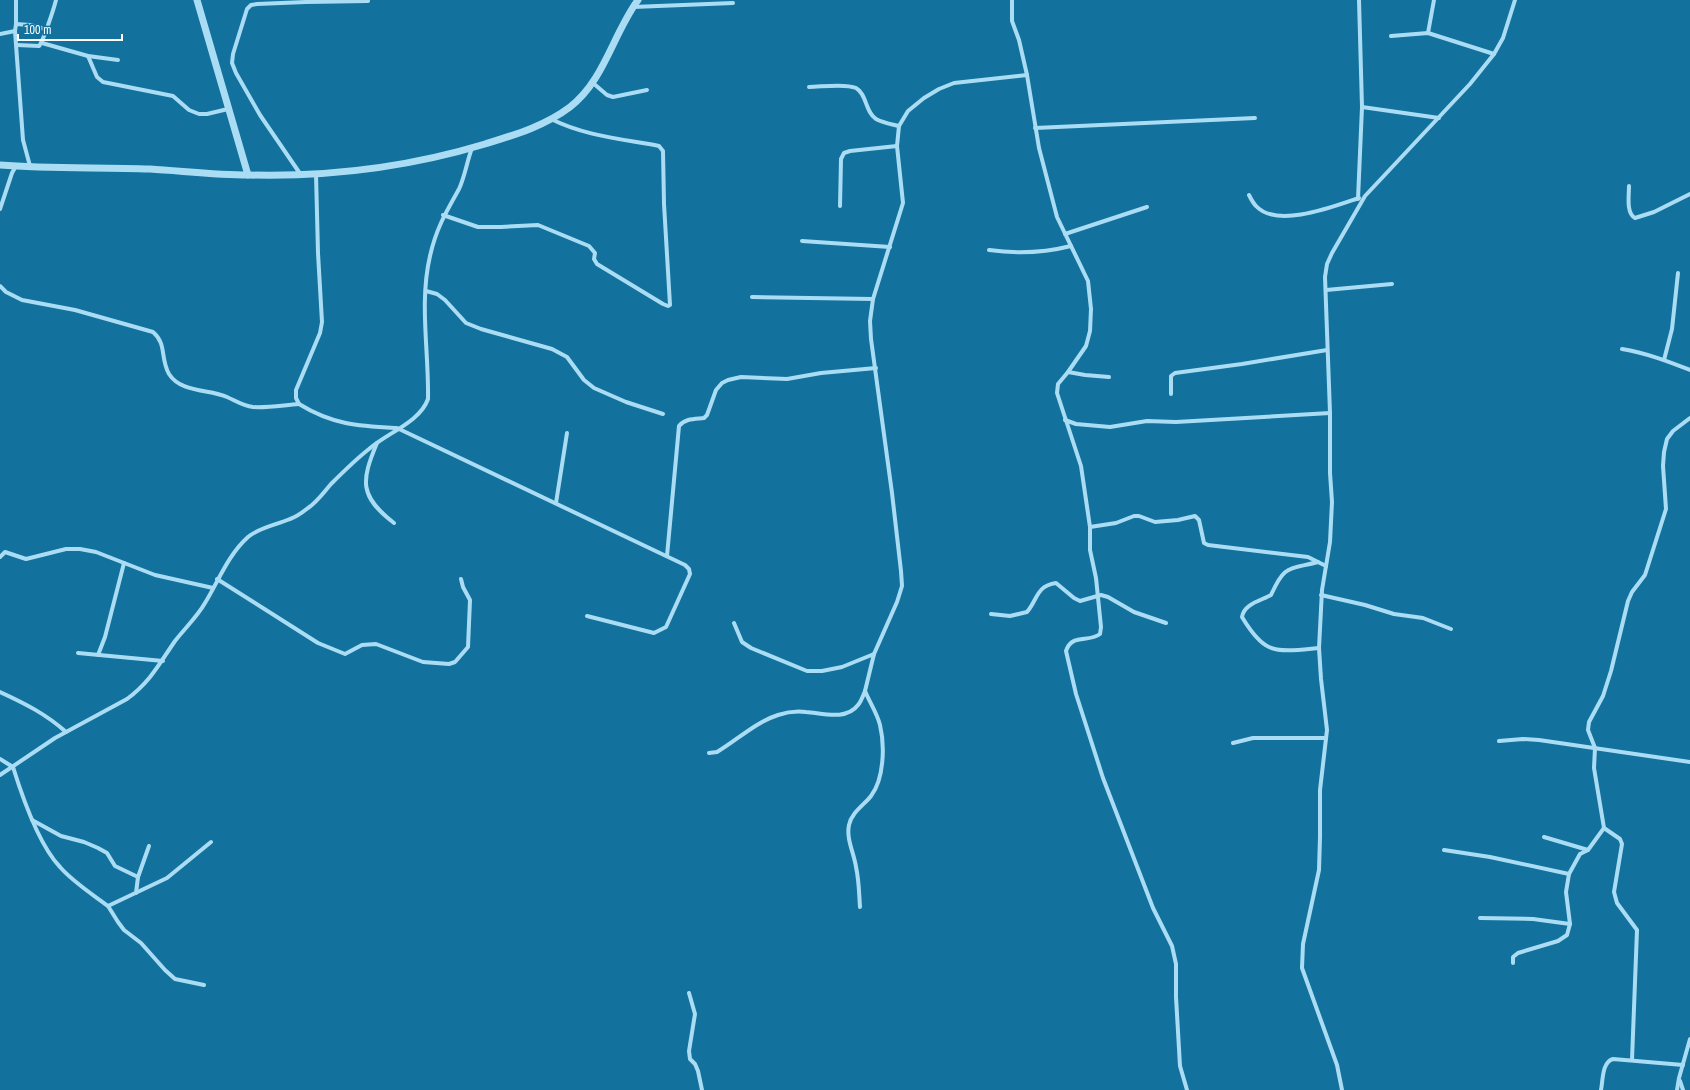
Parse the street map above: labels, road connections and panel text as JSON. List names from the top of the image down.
{
  "scale_bar": "100 m"
}
